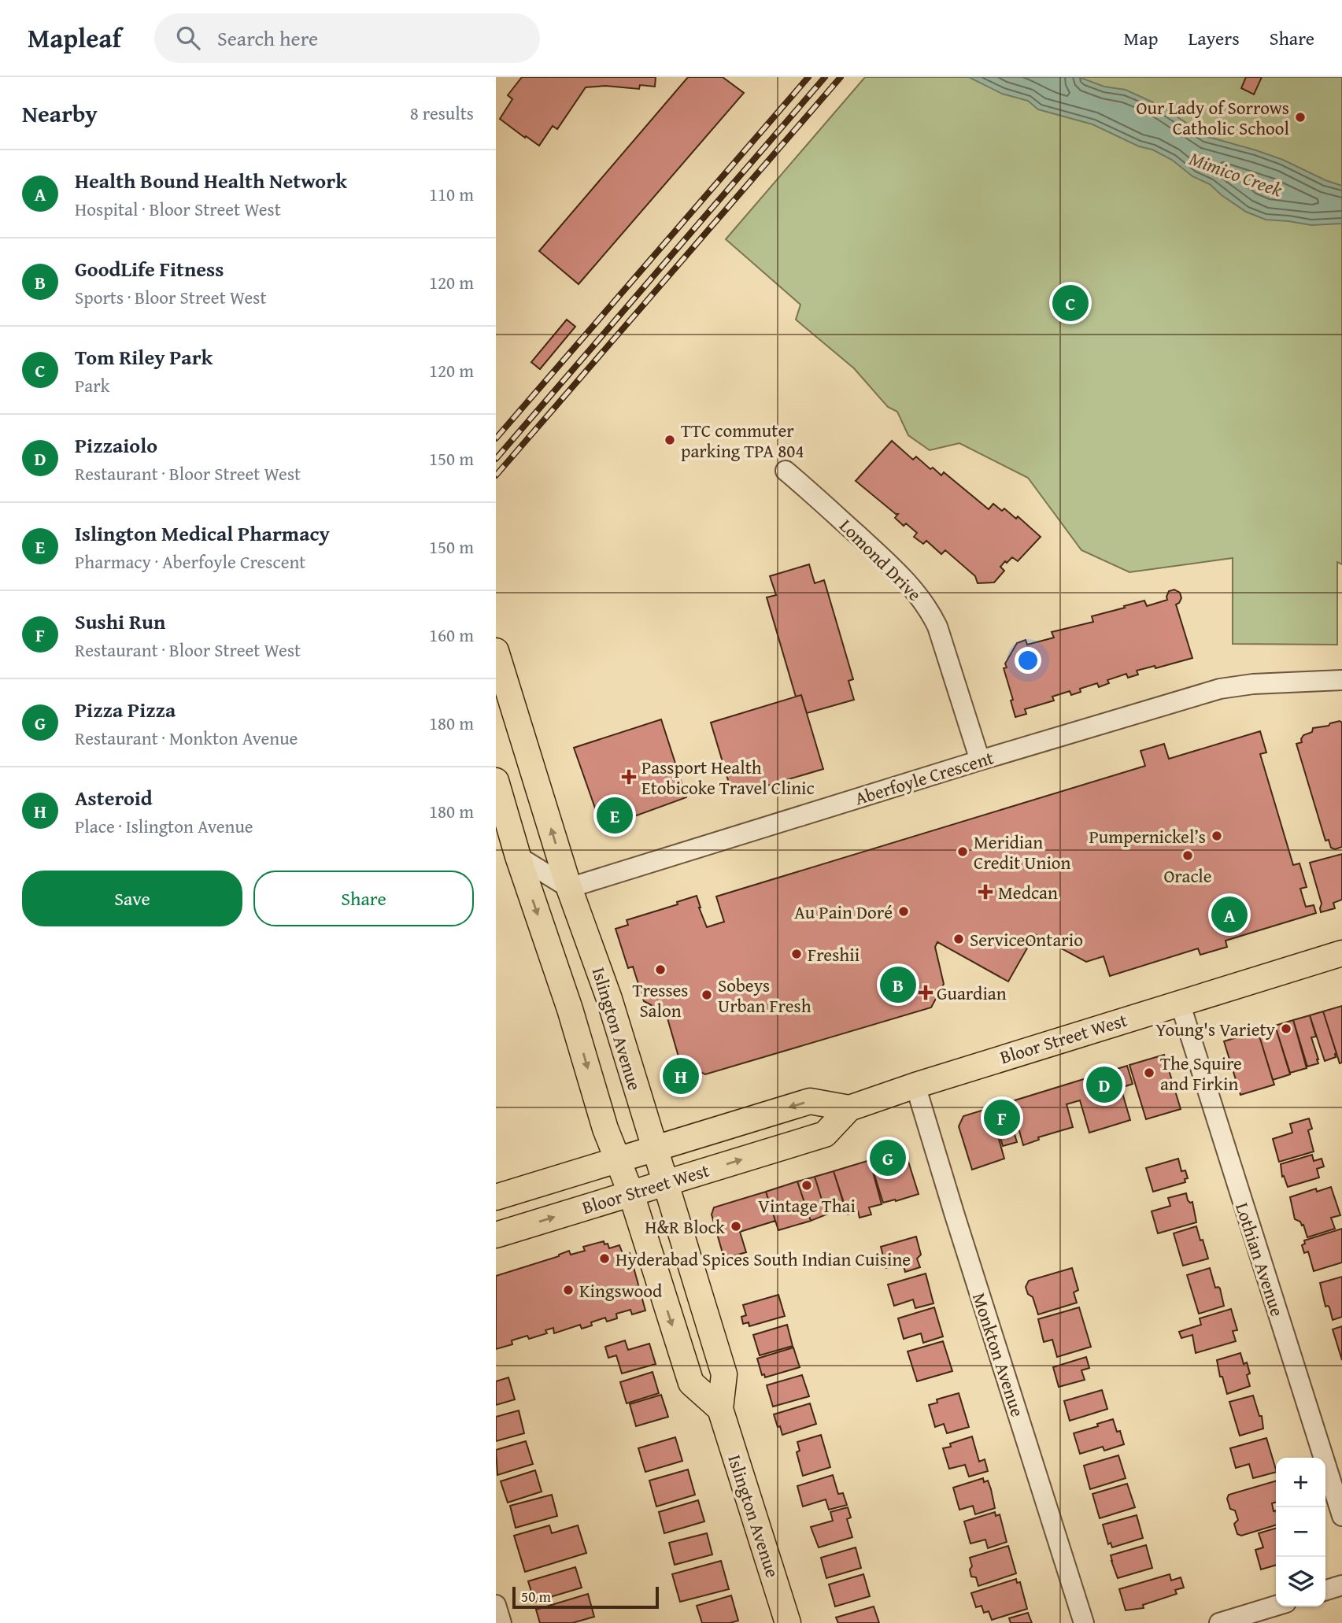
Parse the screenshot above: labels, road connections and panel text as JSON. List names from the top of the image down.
{
  "streets": {
    "main road": ["Islington Avenue", "Bloor Street West"],
    "street": [
      "Lomond Drive",
      "Aberfoyle Crescent",
      "Lothian Avenue",
      "Monkton Avenue"
    ]
  },
  "crossings": [
    ["Lomond Drive", "Aberfoyle Crescent"],
    ["Aberfoyle Crescent", "Islington Avenue"],
    ["Islington Avenue", "Bloor Street West"],
    ["Bloor Street West", "Lothian Avenue"],
    ["Bloor Street West", "Monkton Avenue"]
  ],
  "water": ["Mimico Creek"],
  "places": {
    "other": [
      "Our Lady of Sorrows Catholic School",
      "TTC commuter parking TPA 804",
      "Pumpernickel’s",
      "Meridian Credit Union",
      "Oracle",
      "Au Pain Doré",
      "ServiceOntario",
      "Freshii",
      "Tresses Salon",
      "Sobeys Urban Fresh",
      "Young's Variety",
      "The Squire and Firkin",
      "Vintage Thai",
      "H&R Block",
      "Hyderabad Spices South Indian Cuisine",
      "Kingswood"
    ],
    "health": ["Passport Health Etobicoke Travel Clinic", "Medcan", "Guardian"]
  },
  "scale_bar": "50 m",
  "page": {
    "header": "Mapleaf",
    "search": "Search here",
    "nav": ["Map", "Layers", "Share"],
    "heading": ["Nearby", "8 results"],
    "list": [
      {
        "mark": "A",
        "name": "Health Bound Health Network",
        "note": "Hospital · Bloor Street West",
        "value": "110 m"
      },
      {
        "mark": "B",
        "name": "GoodLife Fitness",
        "note": "Sports · Bloor Street West",
        "value": "120 m"
      },
      {
        "mark": "C",
        "name": "Tom Riley Park",
        "note": "Park",
        "value": "120 m"
      },
      {
        "mark": "D",
        "name": "Pizzaiolo",
        "note": "Restaurant · Bloor Street West",
        "value": "150 m"
      },
      {
        "mark": "E",
        "name": "Islington Medical Pharmacy",
        "note": "Pharmacy · Aberfoyle Crescent",
        "value": "150 m"
      },
      {
        "mark": "F",
        "name": "Sushi Run",
        "note": "Restaurant · Bloor Street West",
        "value": "160 m"
      },
      {
        "mark": "G",
        "name": "Pizza Pizza",
        "note": "Restaurant · Monkton Avenue",
        "value": "180 m"
      },
      {
        "mark": "H",
        "name": "Asteroid",
        "note": "Place · Islington Avenue",
        "value": "180 m"
      }
    ],
    "pins": [
      "C",
      "E",
      "A",
      "B",
      "H",
      "D",
      "F",
      "G"
    ],
    "buttons": ["Save", "Share"],
    "map_buttons": ["+", "−"],
    "scale": "50 m"
  }
}
